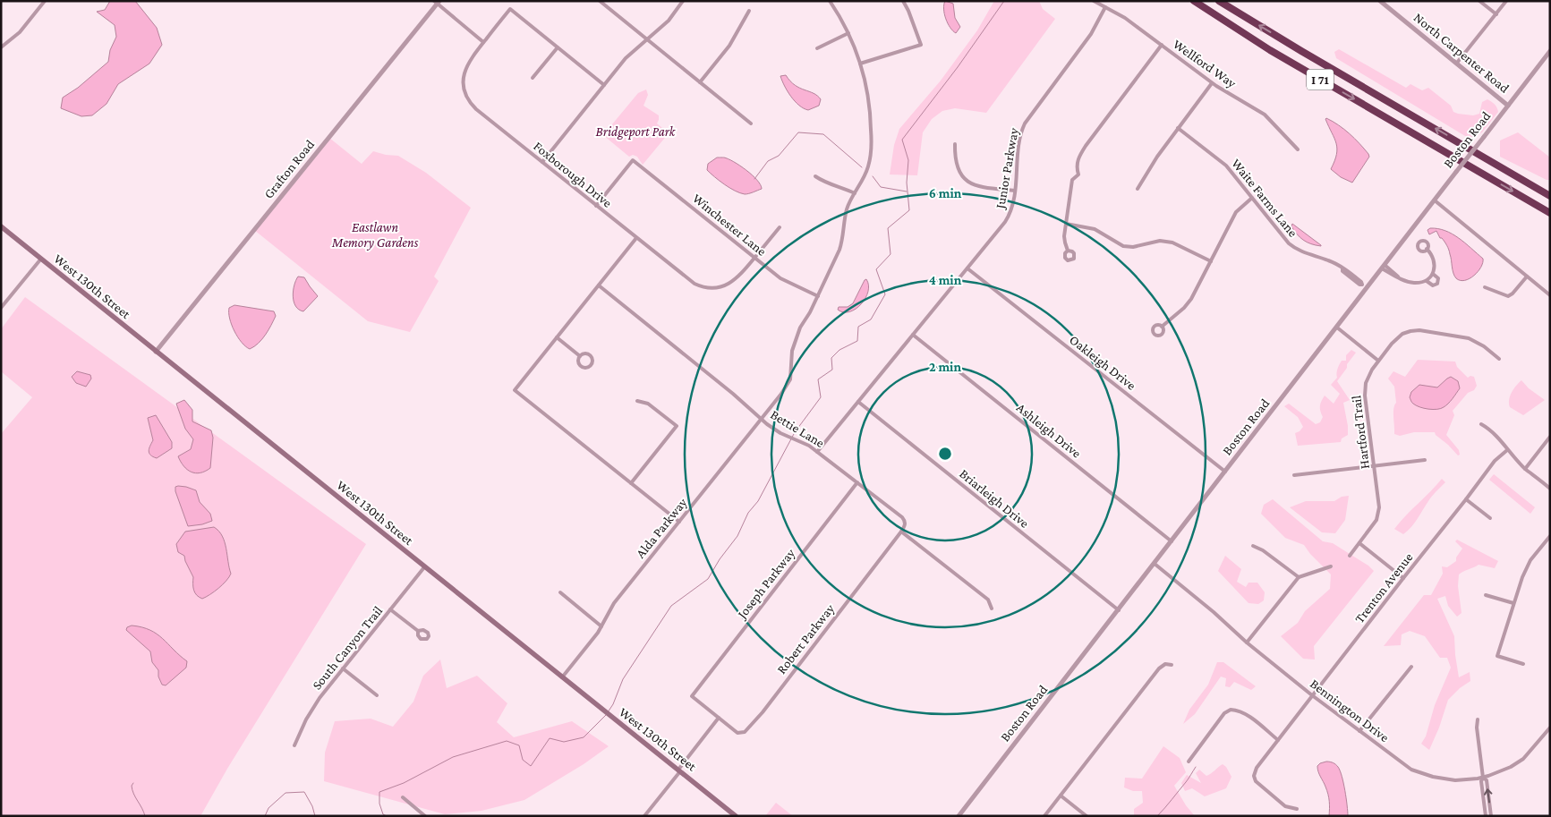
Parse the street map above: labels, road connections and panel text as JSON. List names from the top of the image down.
{
  "streets": {
    "highway": ["I 71"],
    "main road": ["West 130th Street"],
    "street": [
      "North Carpenter Road",
      "Wellford Way",
      "Boston Road",
      "Junior Parkway",
      "Grafton Road",
      "Foxborough Drive",
      "Waite Farms Lane",
      "Winchester Lane",
      "Oakleigh Drive",
      "Bettie Lane",
      "Ashleigh Drive",
      "Hartford Trail",
      "Briarleigh Drive",
      "Alda Parkway",
      "Joseph Parkway",
      "Trenton Avenue",
      "Robert Parkway",
      "South Canyon Trail",
      "Bennington Drive"
    ]
  },
  "crossings": [
    ["North Carpenter Road", "Boston Road"],
    ["Wellford Way", "Junior Parkway"],
    ["Boston Road", "Waite Farms Lane"],
    ["Boston Road", "Oakleigh Drive"],
    ["Boston Road", "Ashleigh Drive"],
    ["Boston Road", "Briarleigh Drive"],
    ["Boston Road", "Bennington Drive"],
    ["Junior Parkway", "Oakleigh Drive"],
    ["Junior Parkway", "Bettie Lane"],
    ["Junior Parkway", "Ashleigh Drive"],
    ["Junior Parkway", "Briarleigh Drive"],
    ["Grafton Road", "West 130th Street"],
    ["Foxborough Drive", "Winchester Lane"],
    ["Winchester Lane", "Alda Parkway"],
    ["West 130th Street", "Alda Parkway"],
    ["West 130th Street", "South Canyon Trail"],
    ["Bettie Lane", "Alda Parkway"],
    ["Bettie Lane", "Joseph Parkway"],
    ["Bettie Lane", "Robert Parkway"],
    ["Joseph Parkway", "Robert Parkway"],
    ["Trenton Avenue", "Bennington Drive"]
  ],
  "parks": ["Bridgeport Park", "Eastlawn Memory Gardens"],
  "rings": ["6 min", "4 min", "2 min"]
}
